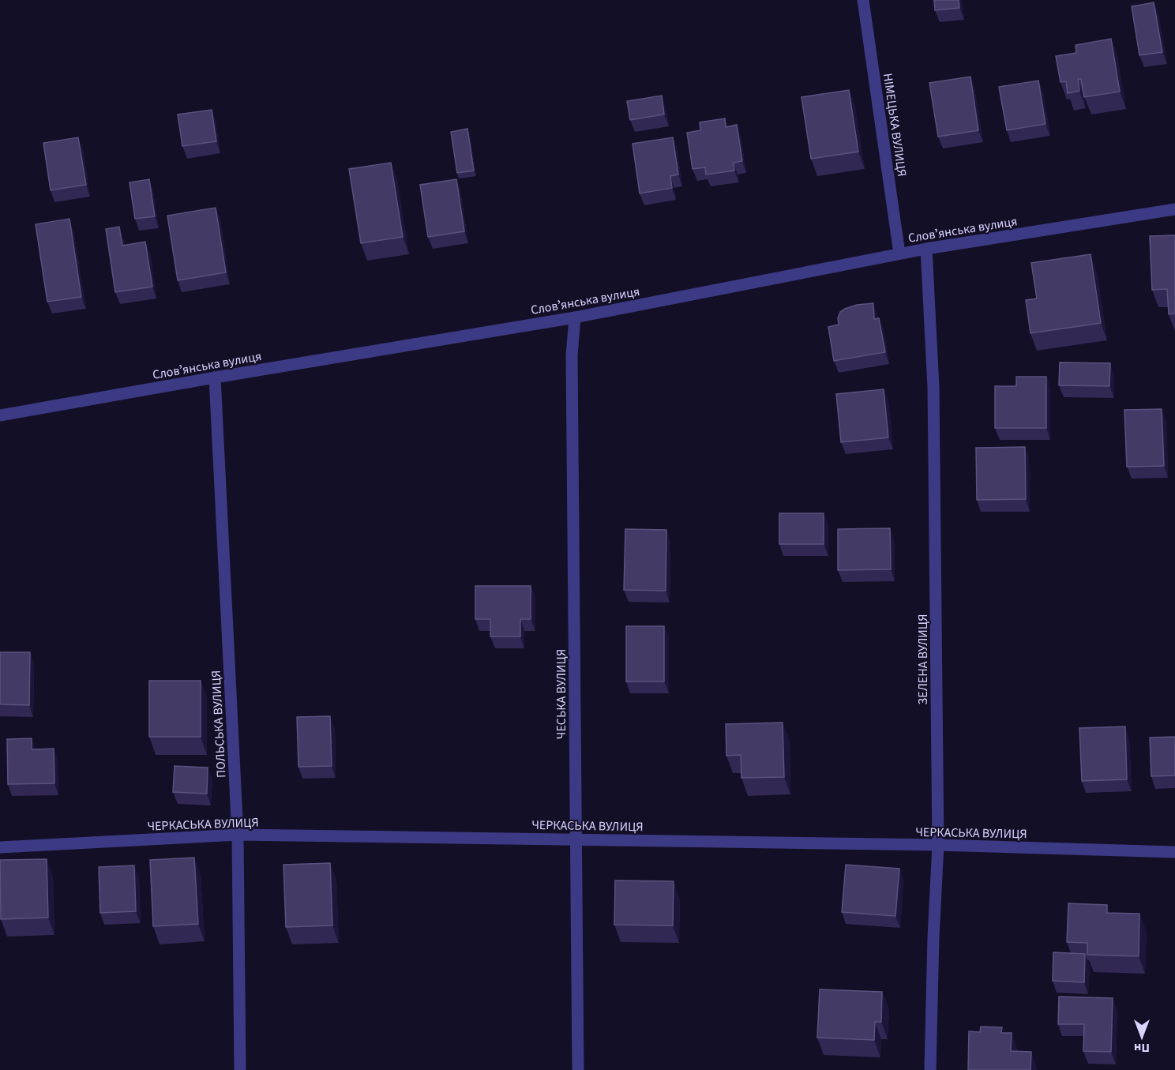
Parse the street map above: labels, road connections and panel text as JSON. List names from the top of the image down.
{
  "streets": {
    "street": [
      "НІМЕЦЬКА ВУЛИЦЯ",
      "Словʼянська вулиця",
      "ЗЕЛЕНА ВУЛИЦЯ",
      "ЧЕСЬКА ВУЛИЦЯ",
      "ПОЛЬСЬКА ВУЛИЦЯ",
      "ЧЕРКАСЬКА ВУЛИЦЯ"
    ]
  },
  "crossings": [
    ["НІМЕЦЬКА ВУЛИЦЯ", "Словʼянська вулиця"],
    ["Словʼянська вулиця", "ЗЕЛЕНА ВУЛИЦЯ"],
    ["Словʼянська вулиця", "ЧЕСЬКА ВУЛИЦЯ"],
    ["Словʼянська вулиця", "ПОЛЬСЬКА ВУЛИЦЯ"],
    ["ЗЕЛЕНА ВУЛИЦЯ", "ЧЕРКАСЬКА ВУЛИЦЯ"],
    ["ЧЕСЬКА ВУЛИЦЯ", "ЧЕРКАСЬКА ВУЛИЦЯ"],
    ["ПОЛЬСЬКА ВУЛИЦЯ", "ЧЕРКАСЬКА ВУЛИЦЯ"]
  ],
  "north": "bottom"
}
